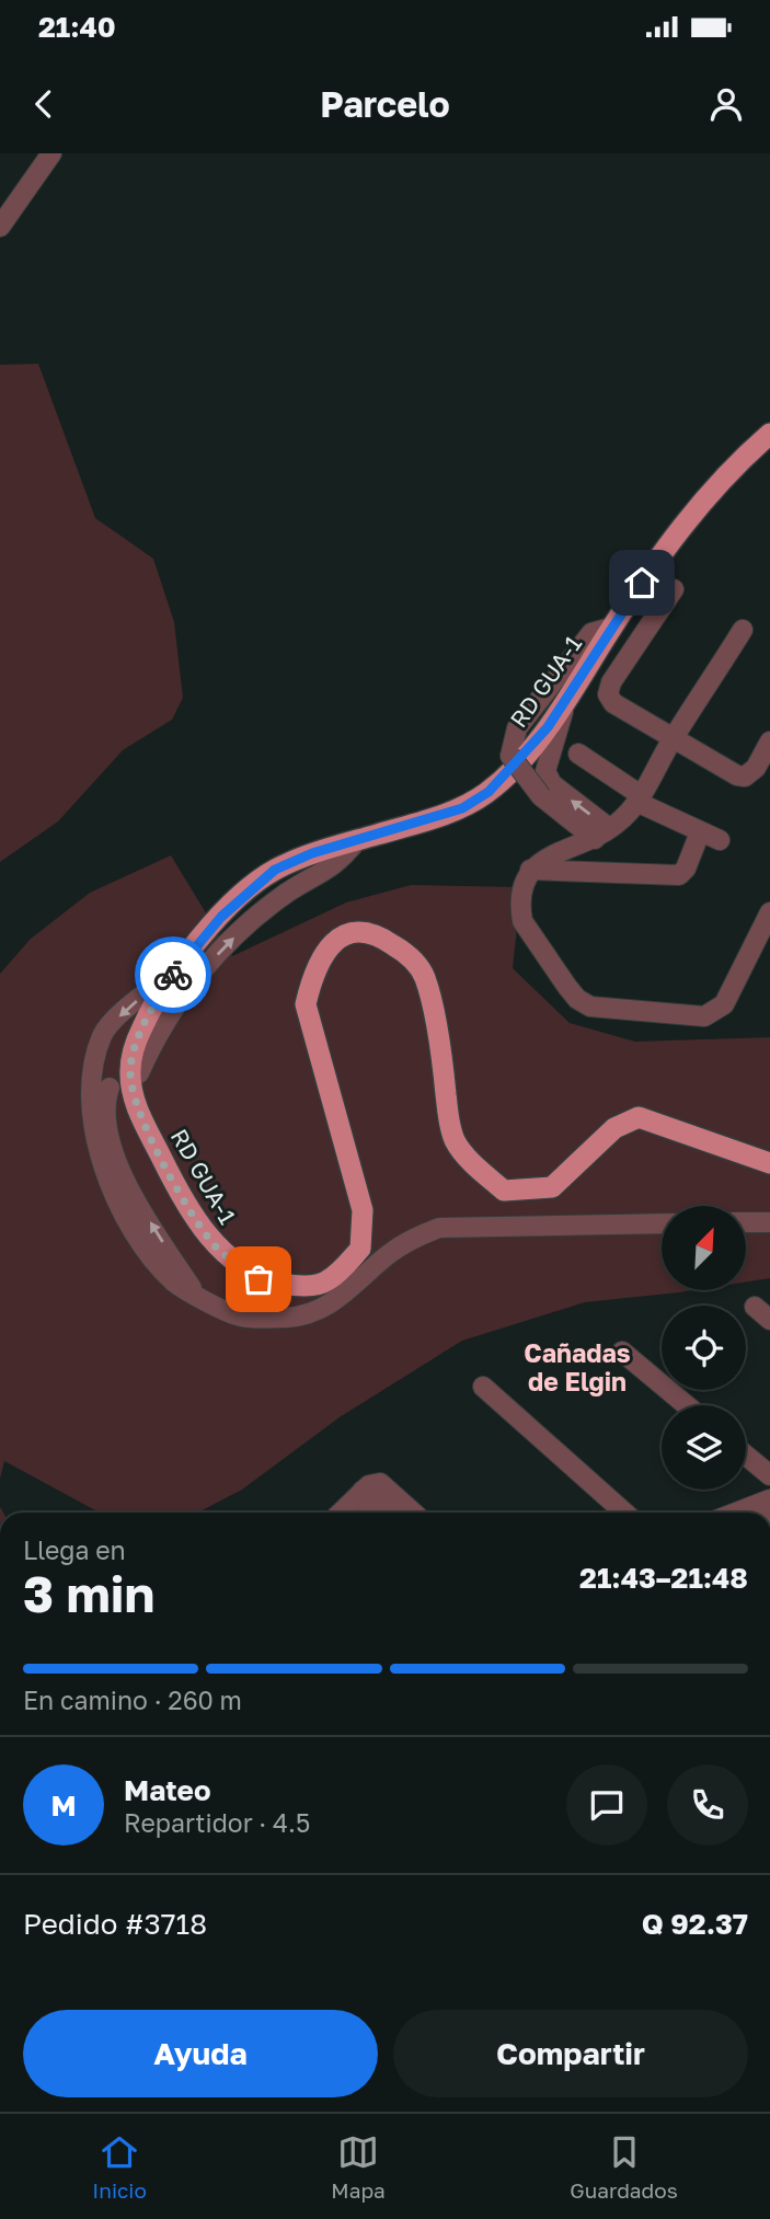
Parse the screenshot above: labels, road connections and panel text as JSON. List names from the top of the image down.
{
  "streets": {
    "main road": ["RD GUA-1"]
  },
  "districts": ["Cañadas de Elgin"],
  "north": "top right",
  "page": {
    "status": "21:40",
    "header": "Parcelo",
    "heading": ["3 min", "Llega en", "21:43–21:48"],
    "panel": [
      "Mateo",
      "Repartidor · 4.5",
      "Pedido #3718",
      "Q 92.37"
    ],
    "bar": "En camino · 260 m",
    "round": "M",
    "buttons": ["Ayuda", "Compartir"],
    "tabs": ["Inicio", "Mapa", "Guardados"]
  }
}
